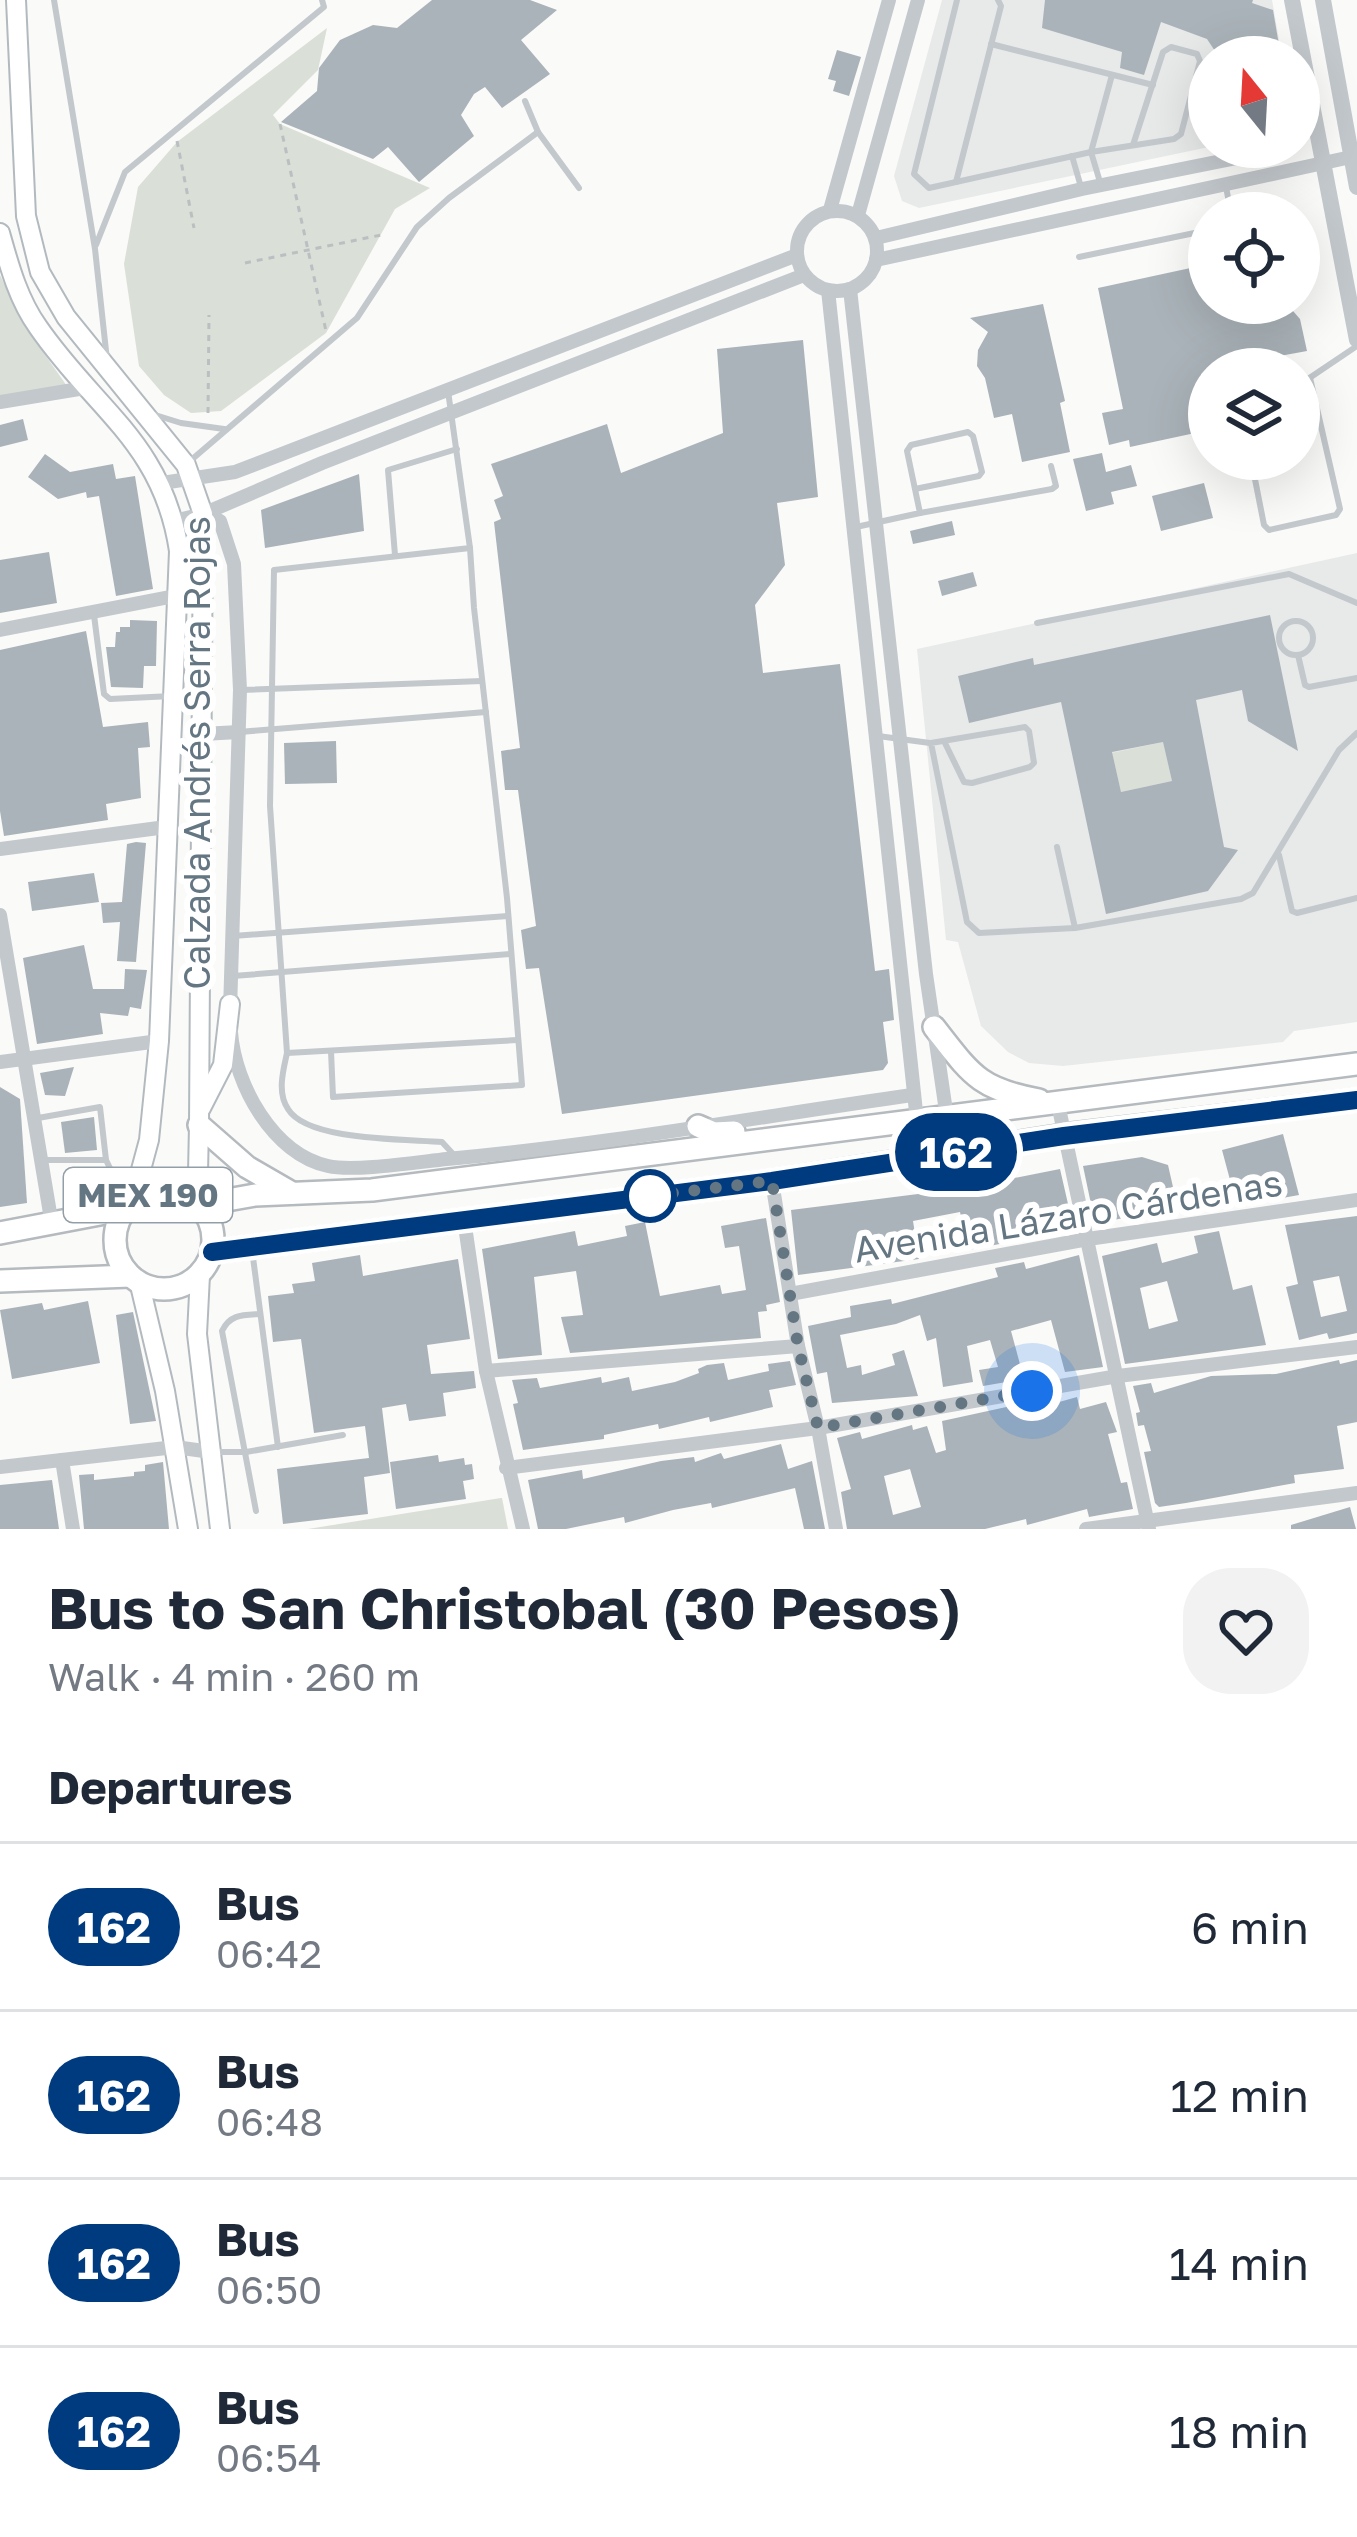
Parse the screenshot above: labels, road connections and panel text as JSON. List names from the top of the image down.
{
  "streets": {
    "main road": ["Calzada Andrés Serra Rojas", "MEX 190"],
    "street": ["Avenida Lázaro Cárdenas"]
  },
  "crossings": [
    ["Calzada Andrés Serra Rojas", "MEX 190"]
  ],
  "lines": ["bus line 162"],
  "north": "top",
  "page": {
    "on_map": "162",
    "heading": [
      ["Bus to San Christobal (30 Pesos)", "Walk · 4 min · 260 m"],
      "Departures"
    ],
    "list": [
      {
        "mark": "162",
        "name": "Bus",
        "note": "06:42",
        "value": "6 min"
      },
      {
        "mark": "162",
        "name": "Bus",
        "note": "06:48",
        "value": "12 min"
      },
      {
        "mark": "162",
        "name": "Bus",
        "note": "06:50",
        "value": "14 min"
      },
      {
        "mark": "162",
        "name": "Bus",
        "note": "06:54",
        "value": "18 min"
      }
    ]
  }
}
